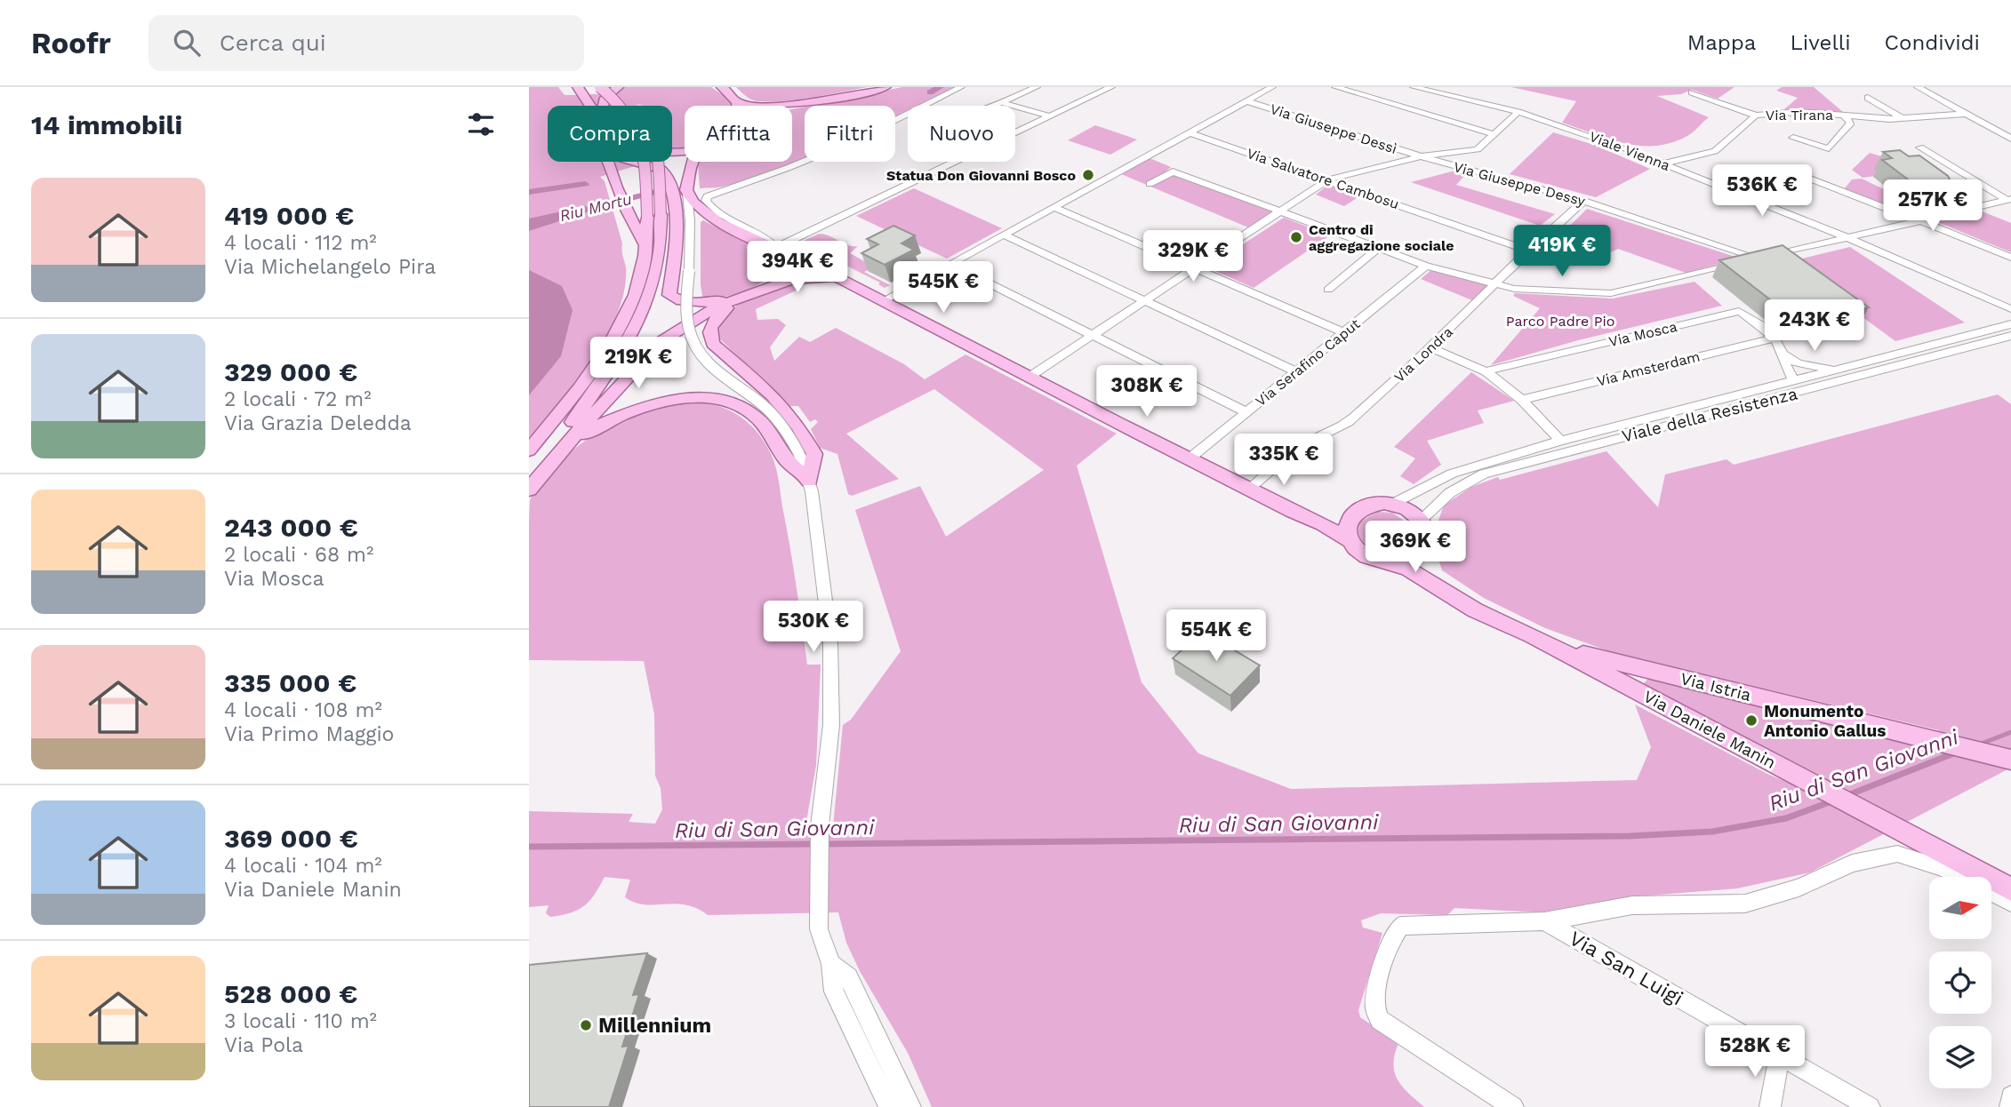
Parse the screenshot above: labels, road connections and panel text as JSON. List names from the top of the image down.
{
  "streets": {
    "main road": ["Via Istria", "Via Daniele Manin"],
    "street": [
      "Via Tirana",
      "Via Giuseppe Dessì",
      "Viale Vienna",
      "Via Salvatore Cambosu",
      "Via Giuseppe Dessy",
      "Via Mosca",
      "Via Londra",
      "Via Serafino Caput",
      "Via Amsterdam",
      "Viale della Resistenza",
      "Via San Luigi"
    ]
  },
  "crossings": [
    ["Via Tirana", "Viale Vienna"],
    ["Via Giuseppe Dessì", "Via Giuseppe Dessy"],
    ["Via Salvatore Cambosu", "Via Londra"],
    ["Via Giuseppe Dessy", "Via Londra"],
    ["Via Mosca", "Via Amsterdam"],
    ["Via Mosca", "Viale della Resistenza"],
    ["Viale della Resistenza", "Via Daniele Manin"],
    ["Via Istria", "Via Daniele Manin"]
  ],
  "water": ["Riu Mortu", "Riu di San Giovanni"],
  "parks": ["Parco Padre Pio"],
  "places": [
    "Statua Don Giovanni Bosco",
    "Centro di aggregazione sociale",
    "Monumento Antonio Gallus",
    "Millennium"
  ],
  "north": "right",
  "page": {
    "header": "Roofr",
    "search": "Cerca qui",
    "nav": ["Mappa", "Livelli", "Condividi"],
    "heading": "14 immobili",
    "chip": [
      "Compra",
      "Affitta",
      "Filtri",
      "Nuovo"
    ],
    "list": [
      {
        "name": "419 000 €",
        "note": "4 locali · 112 m² · Via Michelangelo Pira"
      },
      {
        "name": "329 000 €",
        "note": "2 locali · 72 m² · Via Grazia Deledda"
      },
      {
        "name": "243 000 €",
        "note": "2 locali · 68 m² · Via Mosca"
      },
      {
        "name": "335 000 €",
        "note": "4 locali · 108 m² · Via Primo Maggio"
      },
      {
        "name": "369 000 €",
        "note": "4 locali · 104 m² · Via Daniele Manin"
      },
      {
        "name": "528 000 €",
        "note": "3 locali · 110 m² · Via Pola"
      }
    ],
    "price": [
      "536K €",
      "257K €",
      "419K €",
      "329K €",
      "394K €",
      "545K €",
      "243K €",
      "219K €",
      "308K €",
      "335K €",
      "369K €",
      "530K €",
      "554K €",
      "528K €"
    ]
  }
}
